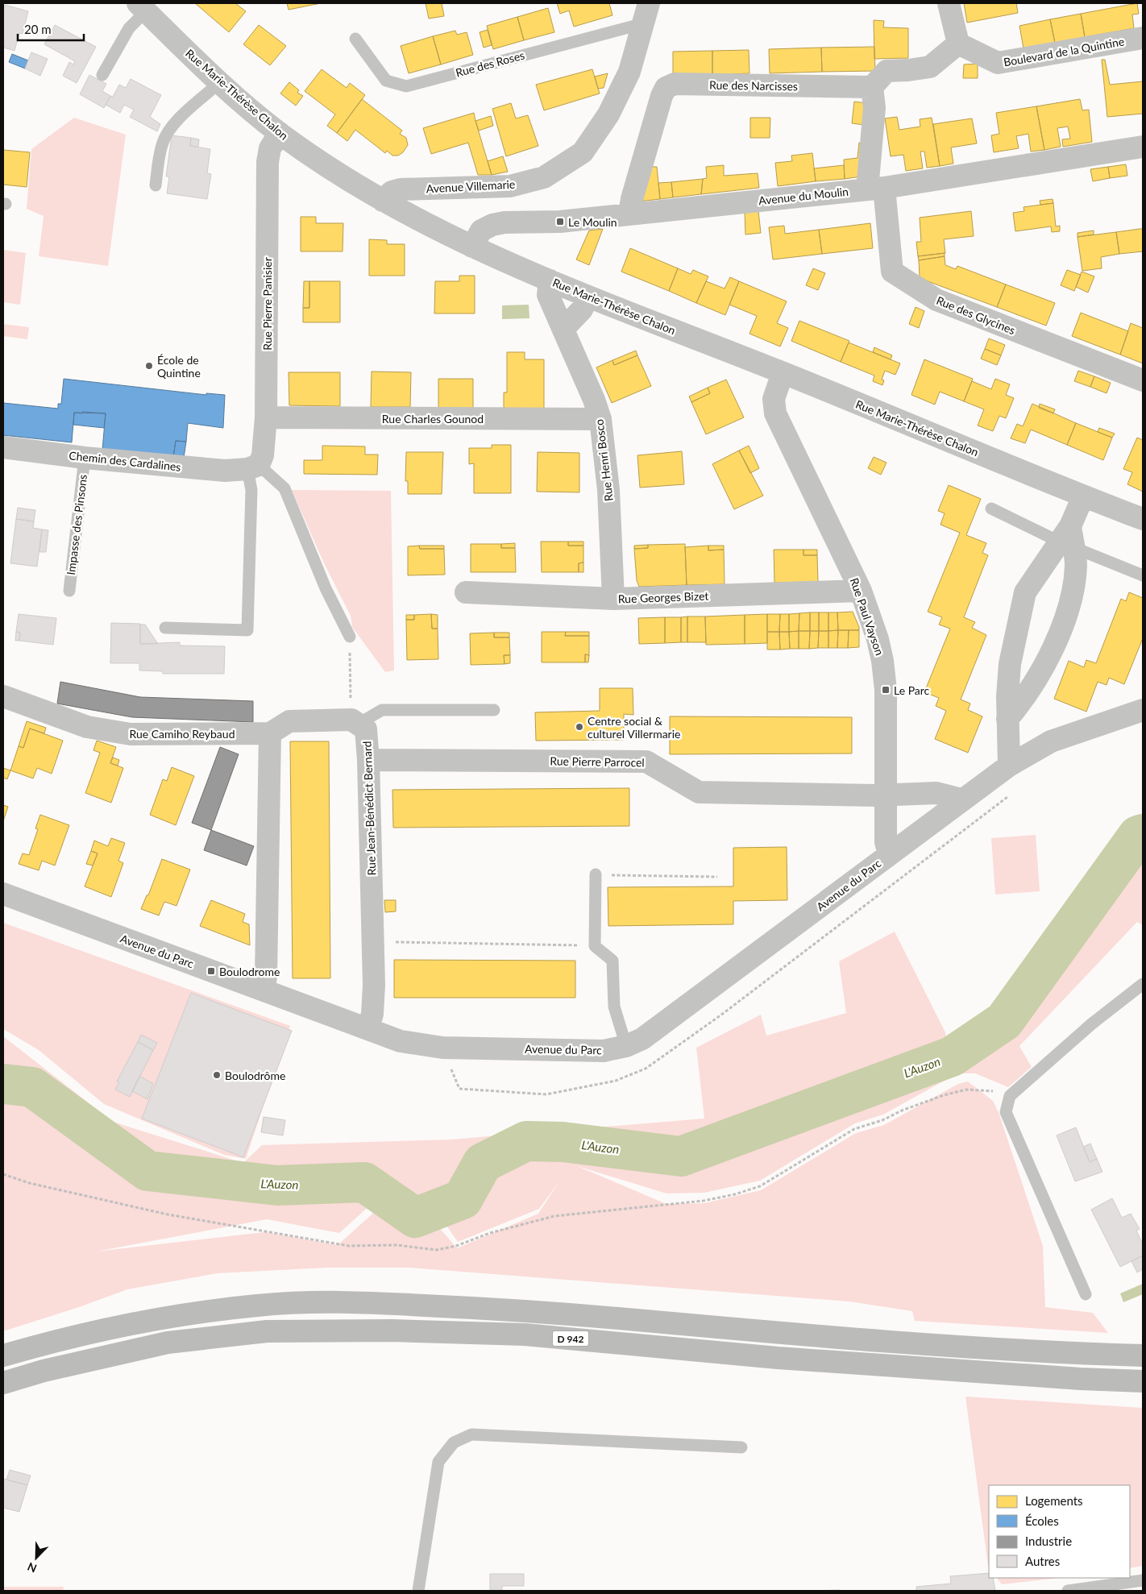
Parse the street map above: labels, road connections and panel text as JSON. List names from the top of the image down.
{
  "streets": {
    "main road": ["D 942"],
    "street": [
      "Boulevard de la Quintine",
      "Rue des Narcisses",
      "Rue Marie-Thérèse Chalon",
      "Avenue Villemarie",
      "Avenue du Moulin",
      "Rue Pierre Panisier",
      "Rue des Glycines",
      "Rue Charles Gounod",
      "Rue Henri Bosco",
      "Chemin des Cardalines",
      "Rue Georges Bizet",
      "Rue Paul Vayson",
      "Rue Camiho Reybaud",
      "Rue Pierre Parrocel",
      "Rue Jean-Bénédict Bernard",
      "Avenue du Parc"
    ],
    "lane": ["Rue des Roses", "Impasse des Pinsons"]
  },
  "crossings": [
    ["Rue des Roses", "Avenue Villemarie"],
    ["Rue des Narcisses", "Avenue du Moulin"],
    ["Rue Marie-Thérèse Chalon", "Avenue Villemarie"],
    ["Rue Marie-Thérèse Chalon", "Avenue du Moulin"],
    ["Rue Marie-Thérèse Chalon", "Rue Pierre Panisier"],
    ["Rue Marie-Thérèse Chalon", "Rue Henri Bosco"],
    ["Rue Marie-Thérèse Chalon", "Rue Paul Vayson"],
    ["Avenue du Moulin", "Rue des Glycines"],
    ["Rue Pierre Panisier", "Rue Charles Gounod"],
    ["Rue Pierre Panisier", "Chemin des Cardalines"],
    ["Rue Charles Gounod", "Rue Henri Bosco"],
    ["Rue Henri Bosco", "Rue Georges Bizet"],
    ["Chemin des Cardalines", "Impasse des Pinsons"],
    ["Rue Georges Bizet", "Rue Paul Vayson"],
    ["Rue Paul Vayson", "Rue Pierre Parrocel"],
    ["Rue Paul Vayson", "Avenue du Parc"],
    ["Rue Pierre Parrocel", "Rue Jean-Bénédict Bernard"],
    ["Rue Pierre Parrocel", "Avenue du Parc"],
    ["Rue Jean-Bénédict Bernard", "Avenue du Parc"]
  ],
  "water": ["L'Auzon"],
  "places": {
    "transit": ["Le Moulin", "Le Parc", "Boulodrome"],
    "other": ["École de Quintine", "Centre social & culturel Villermarie", "Boulodrôme"]
  },
  "legend": [
    "Logements",
    "Écoles",
    "Industrie",
    "Autres"
  ],
  "scale_bar": "20 m",
  "north": "bottom left"
}
